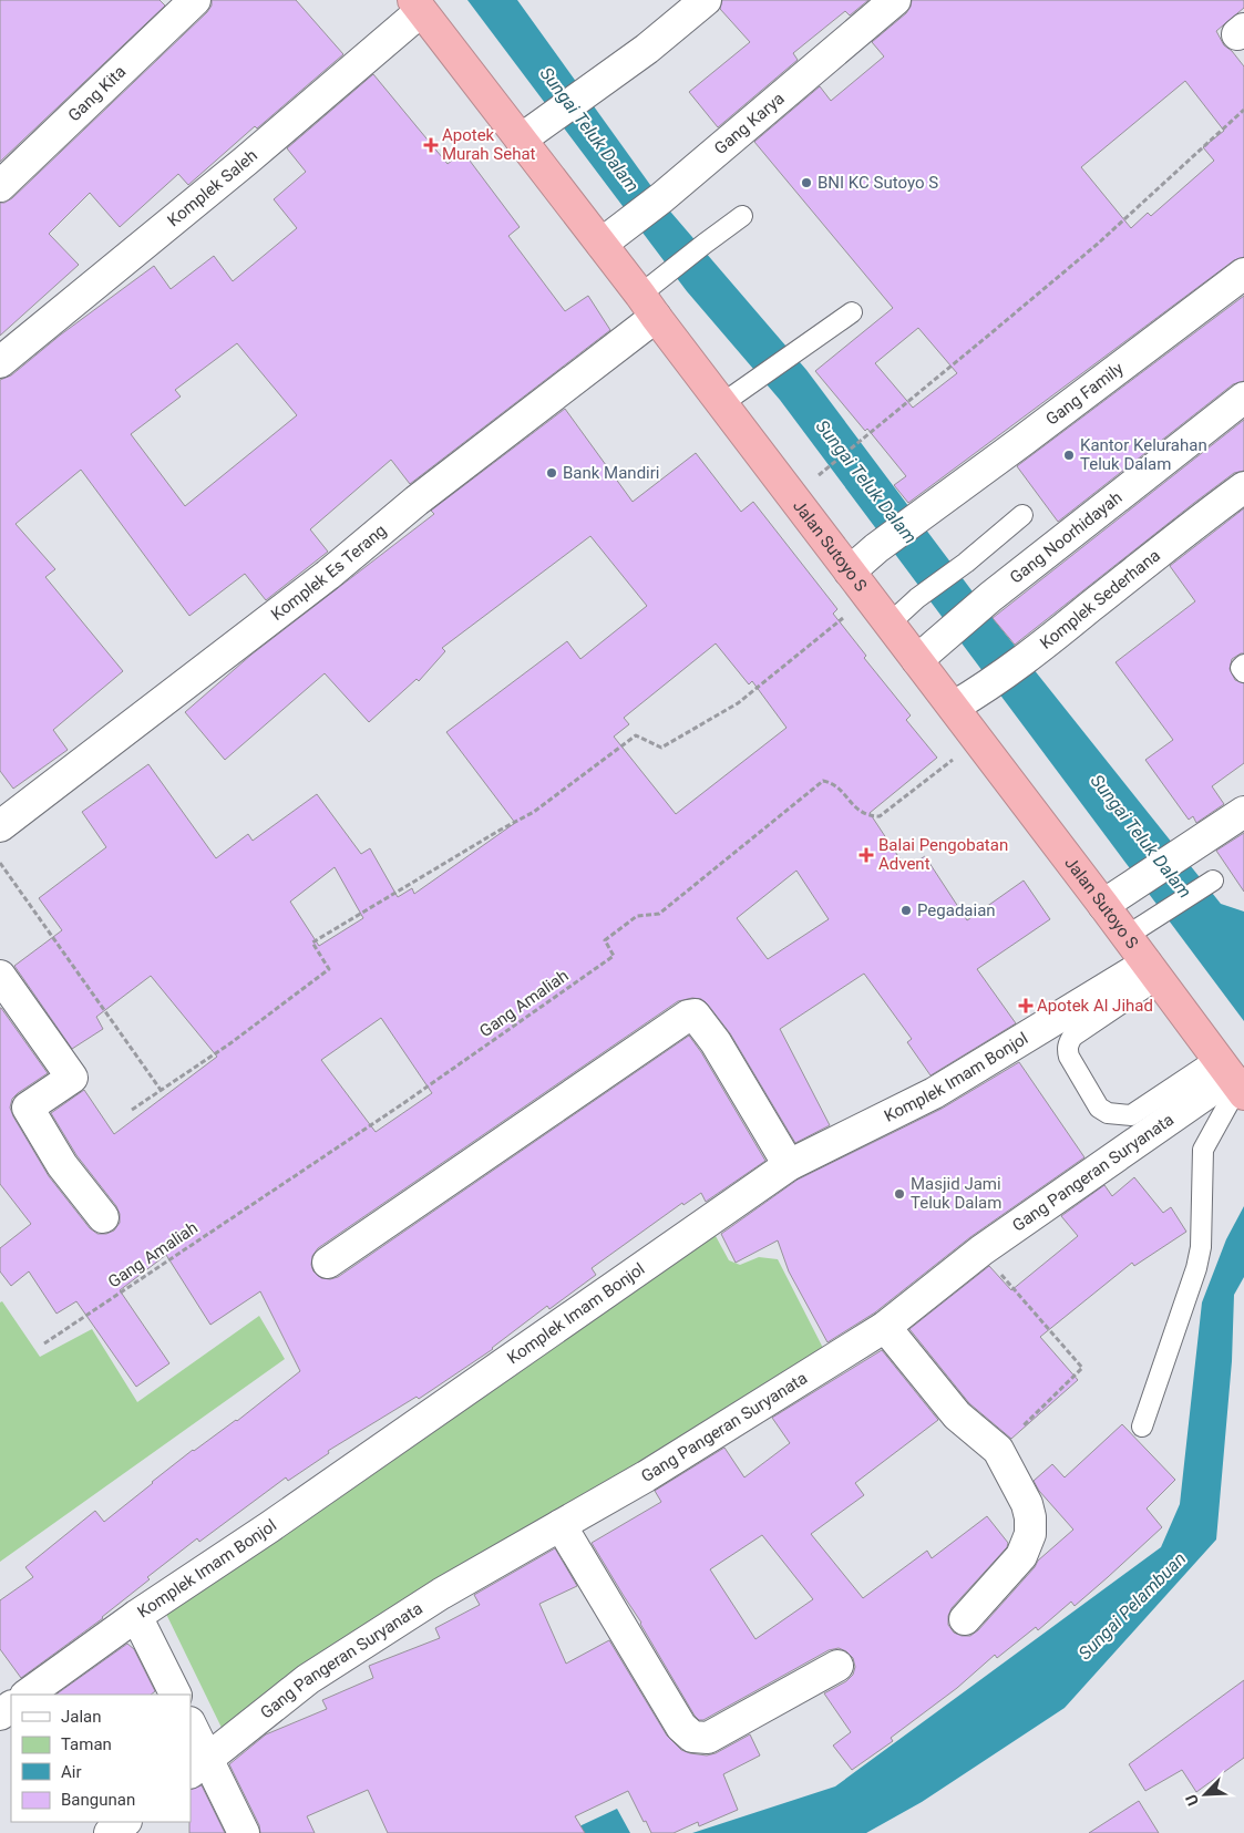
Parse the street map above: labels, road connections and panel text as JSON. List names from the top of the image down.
{
  "streets": {
    "highway": ["Jalan Sutoyo S"],
    "street": [
      "Gang Kita",
      "Gang Karya",
      "Komplek Saleh",
      "Gang Family",
      "Gang Noorhidayah",
      "Komplek Es Terang",
      "Komplek Sederhana",
      "Komplek Imam Bonjol",
      "Gang Pangeran Suryanata"
    ],
    "path": ["Gang Amaliah"]
  },
  "crossings": [
    ["Gang Karya", "Jalan Sutoyo S"],
    ["Komplek Saleh", "Jalan Sutoyo S"],
    ["Gang Family", "Jalan Sutoyo S"],
    ["Gang Noorhidayah", "Jalan Sutoyo S"],
    ["Jalan Sutoyo S", "Komplek Es Terang"],
    ["Jalan Sutoyo S", "Komplek Sederhana"],
    ["Jalan Sutoyo S", "Gang Amaliah"],
    ["Jalan Sutoyo S", "Komplek Imam Bonjol"],
    ["Jalan Sutoyo S", "Gang Pangeran Suryanata"]
  ],
  "water": ["Sungai Teluk Dalam", "Sungai Pelambuan"],
  "places": {
    "health": ["Apotek Murah Sehat", "Balai Pengobatan Advent", "Apotek Al Jihad"],
    "other": [
      "BNI KC Sutoyo S",
      "Kantor Kelurahan Teluk Dalam",
      "Bank Mandiri",
      "Pegadaian",
      "Masjid Jami Teluk Dalam"
    ]
  },
  "legend": [
    "Jalan",
    "Taman",
    "Air",
    "Bangunan"
  ],
  "north": "bottom left"
}
